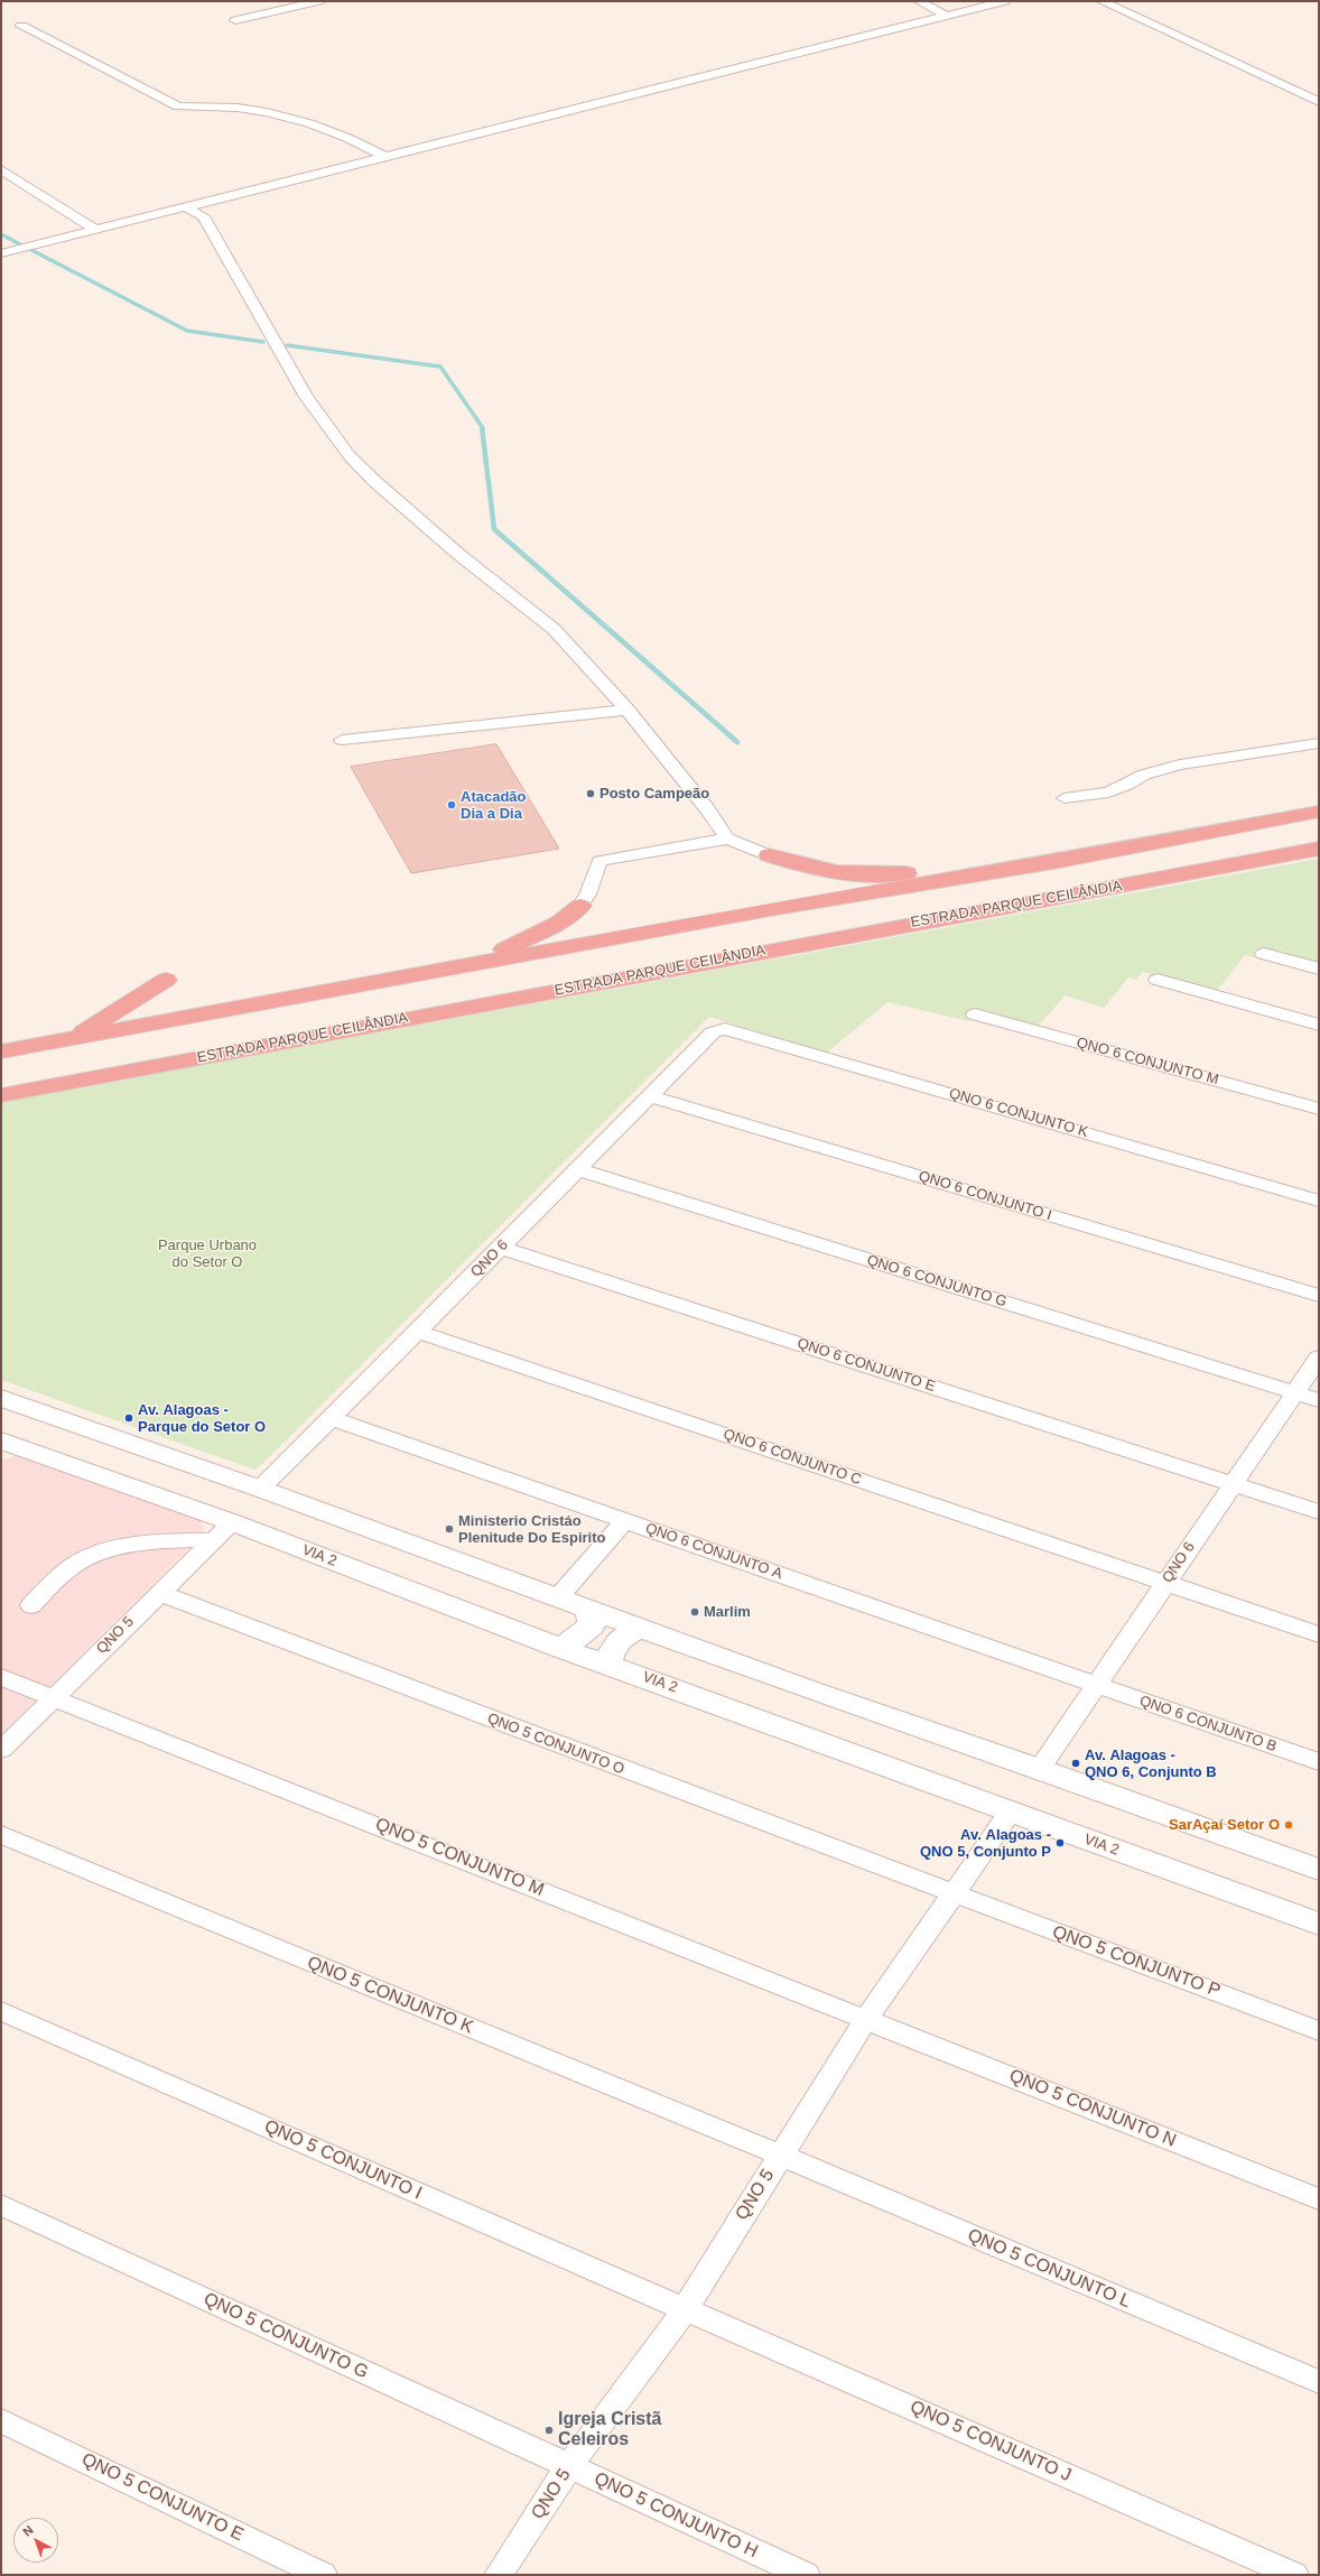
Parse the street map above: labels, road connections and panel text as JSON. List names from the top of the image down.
{
  "streets": {
    "highway": ["ESTRADA PARQUE CEILÂNDIA"],
    "main road": ["VIA 2"],
    "street": [
      "QNO 6 CONJUNTO M",
      "QNO 6 CONJUNTO K",
      "QNO 6 CONJUNTO I",
      "QNO 6",
      "QNO 6 CONJUNTO G",
      "QNO 6 CONJUNTO E",
      "QNO 6 CONJUNTO C",
      "QNO 6 CONJUNTO A",
      "QNO 5",
      "QNO 6 CONJUNTO B",
      "QNO 5 CONJUNTO O",
      "QNO 5 CONJUNTO M",
      "QNO 5 CONJUNTO P",
      "QNO 5 CONJUNTO K",
      "QNO 5 CONJUNTO N",
      "QNO 5 CONJUNTO I",
      "QNO 5 CONJUNTO L",
      "QNO 5 CONJUNTO G",
      "QNO 5 CONJUNTO J",
      "QNO 5 CONJUNTO E",
      "QNO 5 CONJUNTO H"
    ]
  },
  "crossings": [
    ["QNO 6 CONJUNTO K", "QNO 6"],
    ["QNO 6 CONJUNTO I", "QNO 6"],
    ["QNO 6", "QNO 6 CONJUNTO G"],
    ["QNO 6", "QNO 6 CONJUNTO E"],
    ["QNO 6", "QNO 6 CONJUNTO C"],
    ["QNO 6", "QNO 6 CONJUNTO A"],
    ["QNO 6", "QNO 6 CONJUNTO B"],
    ["QNO 6 CONJUNTO A", "QNO 6 CONJUNTO B"],
    ["VIA 2", "QNO 5"],
    ["QNO 5", "QNO 5 CONJUNTO O"],
    ["QNO 5", "QNO 5 CONJUNTO M"],
    ["QNO 5", "QNO 5 CONJUNTO P"],
    ["QNO 5", "QNO 5 CONJUNTO K"],
    ["QNO 5", "QNO 5 CONJUNTO N"],
    ["QNO 5", "QNO 5 CONJUNTO I"],
    ["QNO 5", "QNO 5 CONJUNTO L"],
    ["QNO 5", "QNO 5 CONJUNTO G"],
    ["QNO 5", "QNO 5 CONJUNTO J"],
    ["QNO 5", "QNO 5 CONJUNTO H"],
    ["QNO 5 CONJUNTO O", "QNO 5 CONJUNTO P"],
    ["QNO 5 CONJUNTO M", "QNO 5 CONJUNTO N"],
    ["QNO 5 CONJUNTO K", "QNO 5 CONJUNTO L"],
    ["QNO 5 CONJUNTO I", "QNO 5 CONJUNTO J"],
    ["QNO 5 CONJUNTO G", "QNO 5 CONJUNTO H"]
  ],
  "parks": ["Parque Urbano do Setor O"],
  "places": [
    "Posto Campeão",
    "Atacadão Dia a Dia",
    "Av. Alagoas - Parque do Setor O",
    "Ministerio Cristáo Plenitude Do Espirito",
    "Marlim",
    "Av. Alagoas - QNO 6, Conjunto B",
    "SarAçaí Setor O",
    "Av. Alagoas - QNO 5, Conjunto P",
    "Igreja Cristã Celeiros"
  ],
  "north": "top left"
}
